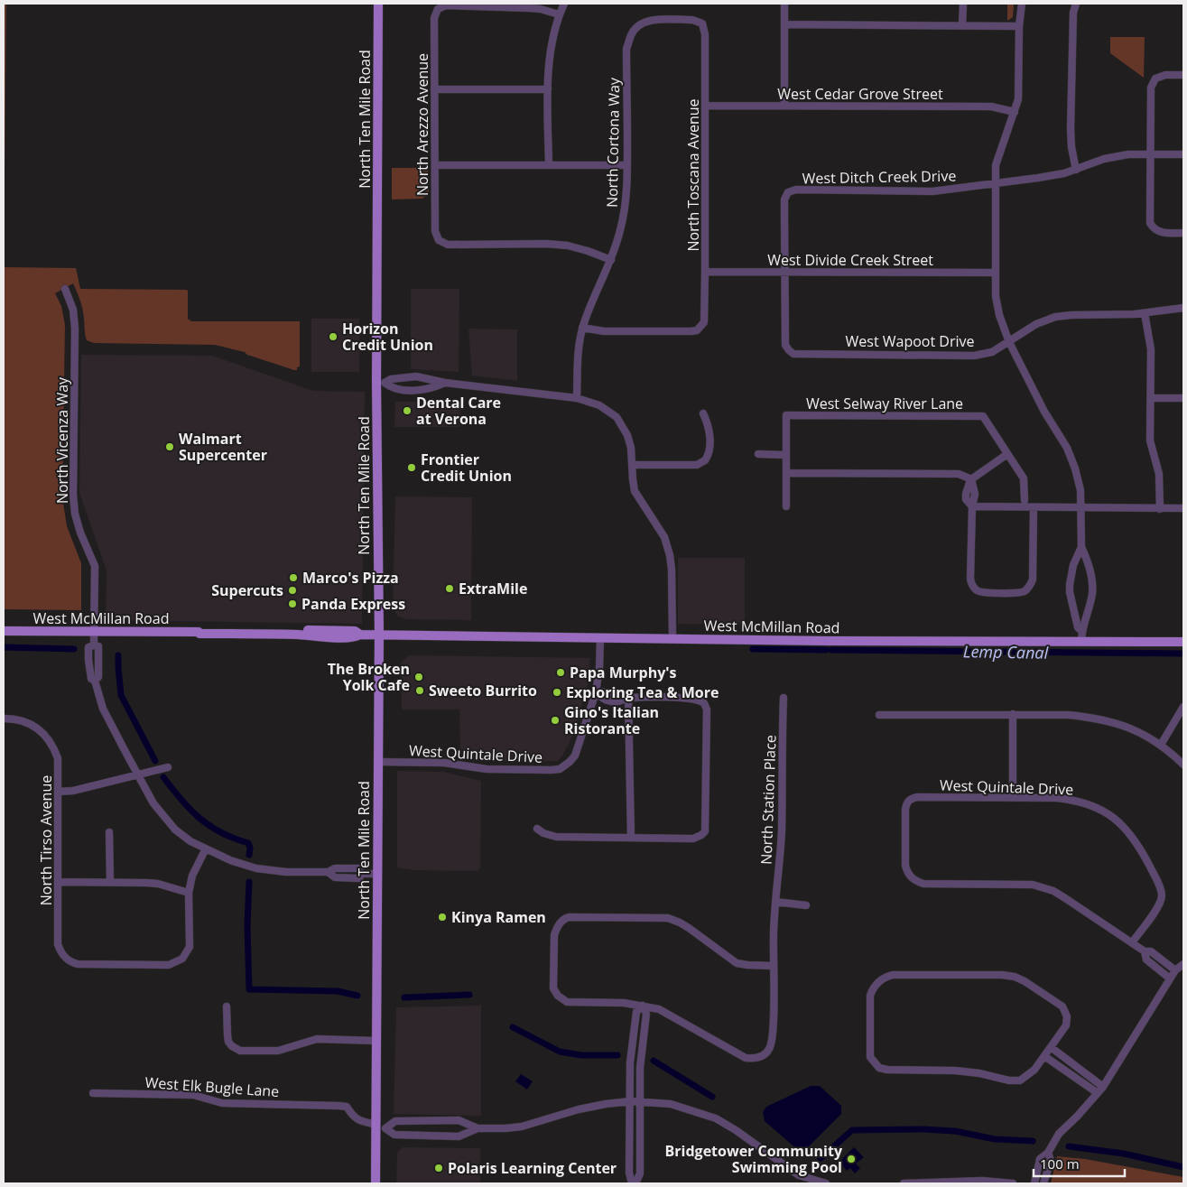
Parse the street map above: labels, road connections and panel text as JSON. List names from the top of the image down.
{
  "streets": {
    "main road": ["North Ten Mile Road", "West McMillan Road"],
    "street": [
      "West Cedar Grove Street",
      "North Arezzo Avenue",
      "North Cortona Way",
      "North Toscana Avenue",
      "West Ditch Creek Drive",
      "West Divide Creek Street",
      "West Wapoot Drive",
      "West Selway River Lane",
      "North Vicenza Way",
      "West Quintale Drive",
      "North Station Place",
      "North Tirso Avenue",
      "West Elk Bugle Lane"
    ]
  },
  "crossings": [
    ["West Cedar Grove Street", "North Toscana Avenue"],
    ["North Ten Mile Road", "North Vicenza Way"],
    ["North Ten Mile Road", "West McMillan Road"],
    ["North Ten Mile Road", "West Quintale Drive"],
    ["North Ten Mile Road", "West Elk Bugle Lane"],
    ["North Arezzo Avenue", "North Cortona Way"],
    ["North Cortona Way", "North Toscana Avenue"],
    ["North Toscana Avenue", "West Divide Creek Street"],
    ["West Ditch Creek Drive", "West Divide Creek Street"],
    ["West Ditch Creek Drive", "West Wapoot Drive"],
    ["West Divide Creek Street", "West Wapoot Drive"],
    ["North Vicenza Way", "West McMillan Road"]
  ],
  "water": ["Lemp Canal"],
  "places": [
    "Horizon Credit Union",
    "Dental Care at Verona",
    "Walmart Supercenter",
    "Frontier Credit Union",
    "Marco's Pizza",
    "ExtraMile",
    "Supercuts",
    "Panda Express",
    "Papa Murphy's",
    "The Broken Yolk Cafe",
    "Sweeto Burrito",
    "Exploring Tea & More",
    "Gino's Italian Ristorante",
    "Kinya Ramen",
    "Bridgetower Community Swimming Pool",
    "Polaris Learning Center"
  ],
  "scale_bar": "100 m"
}
